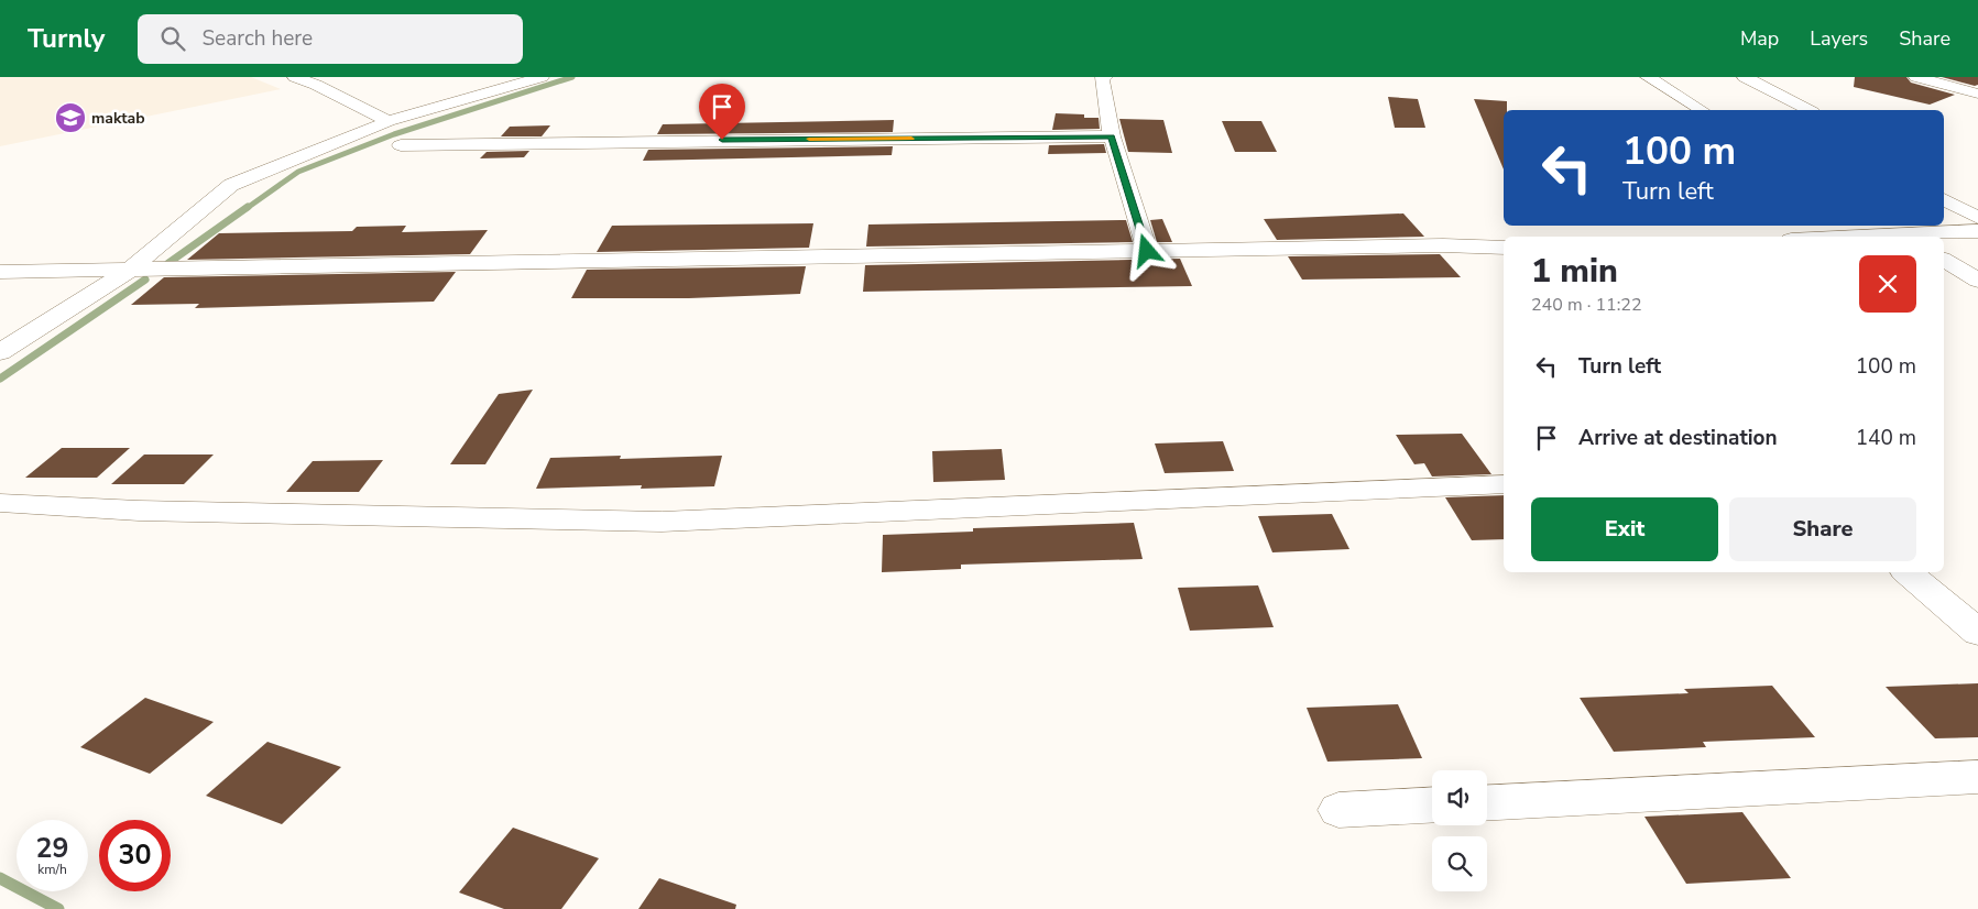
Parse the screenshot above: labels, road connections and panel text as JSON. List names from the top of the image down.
{
  "places": {
    "school or university": ["maktab"]
  },
  "page": {
    "header": "Turnly",
    "search": "Search here",
    "nav": ["Map", "Layers", "Share"],
    "turn": ["100 m", "Turn left"],
    "heading": ["1 min", "240 m · 11:22"],
    "list": [
      {
        "name": "Turn left",
        "value": "100 m"
      },
      {
        "name": "Arrive at destination",
        "value": "140 m"
      }
    ],
    "buttons": ["Exit", "Share"],
    "speed": "29 km/h",
    "limit": "30"
  }
}
